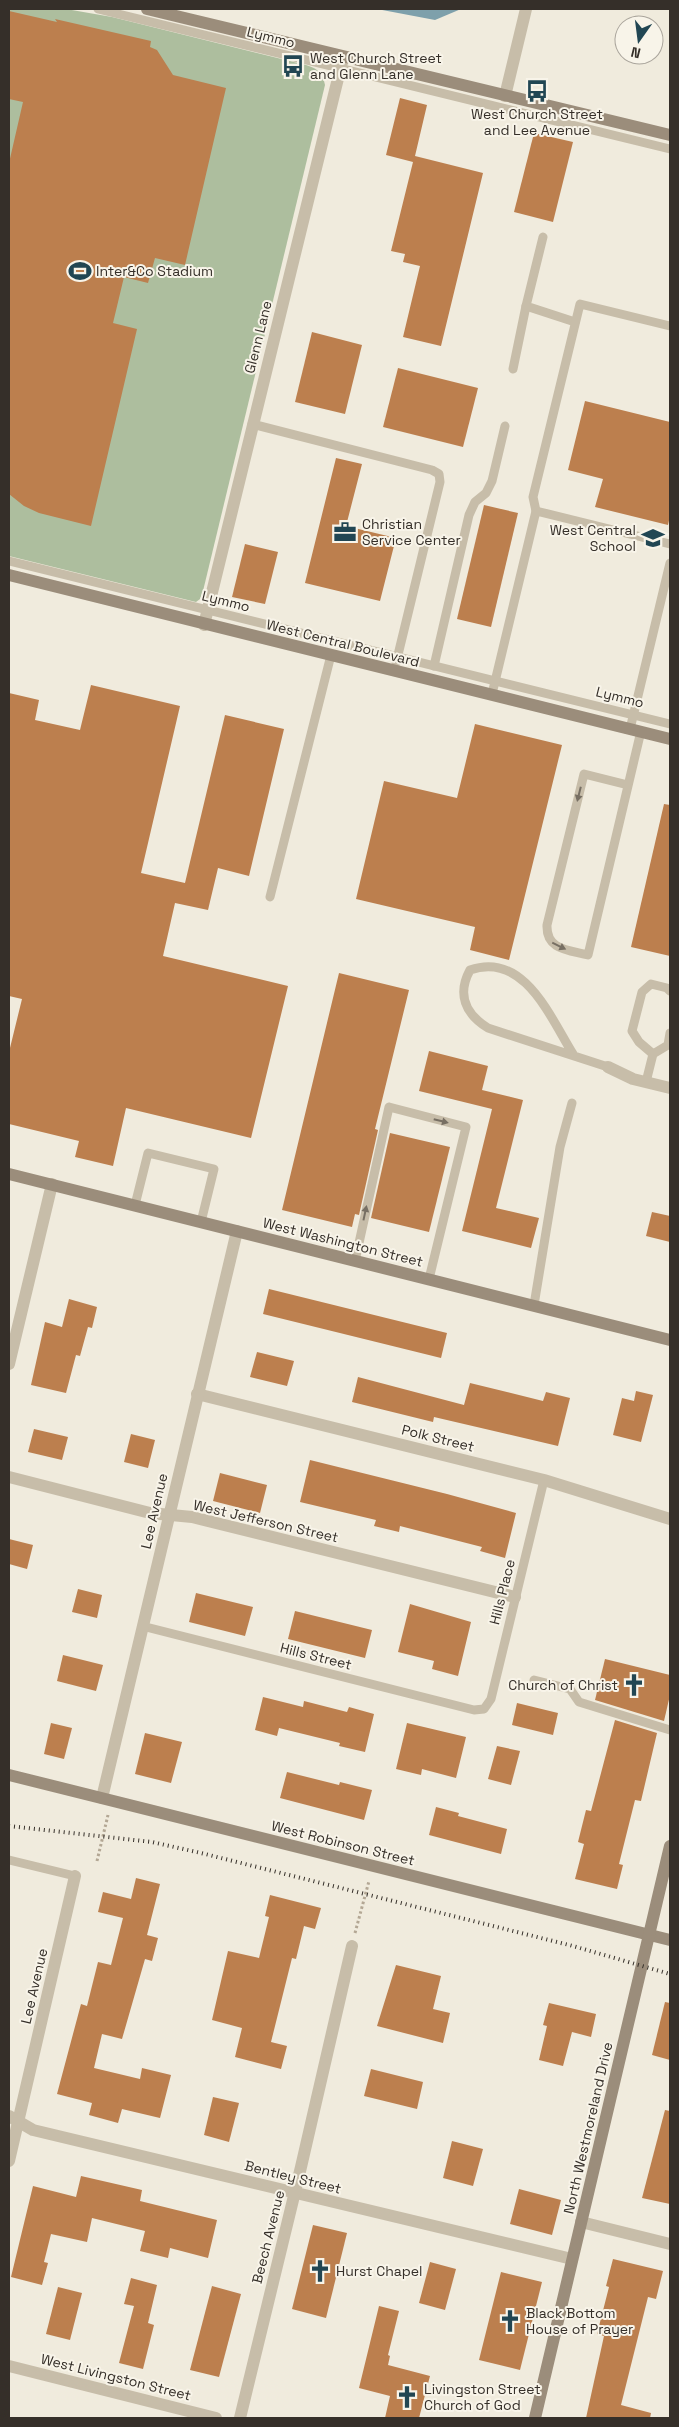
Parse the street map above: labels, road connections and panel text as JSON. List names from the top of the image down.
{
  "streets": {
    "street": [
      "Glenn Lane",
      "West Central Boulevard",
      "West Washington Street",
      "Polk Street",
      "Lee Avenue",
      "West Jefferson Street",
      "West Robinson Street",
      "North Westmoreland Drive",
      "Bentley Street",
      "Beech Avenue",
      "West Livingston Street"
    ],
    "lane": ["Lymmo", "Hills Place", "Hills Street"]
  },
  "crossings": [
    ["Lymmo", "Glenn Lane"],
    ["Glenn Lane", "West Central Boulevard"],
    ["West Washington Street", "Lee Avenue"],
    ["Polk Street", "Lee Avenue"],
    ["Polk Street", "Hills Place"],
    ["Lee Avenue", "West Jefferson Street"],
    ["Lee Avenue", "Hills Street"],
    ["Lee Avenue", "West Robinson Street"],
    ["Lee Avenue", "Bentley Street"],
    ["West Jefferson Street", "Hills Place"],
    ["Hills Place", "Hills Street"],
    ["West Robinson Street", "North Westmoreland Drive"],
    ["North Westmoreland Drive", "Bentley Street"],
    ["Bentley Street", "Beech Avenue"]
  ],
  "places": {
    "bus stop": ["West Church Street and Glenn Lane", "West Church Street and Lee Avenue"],
    "sports": ["Inter&Co Stadium"],
    "office": ["Christian Service Center"],
    "school or university": ["West Central School"],
    "church": [
      "Church of Christ",
      "Hurst Chapel",
      "Black Bottom House of Prayer",
      "Livingston Street Church of God"
    ]
  },
  "north": "bottom"
}
